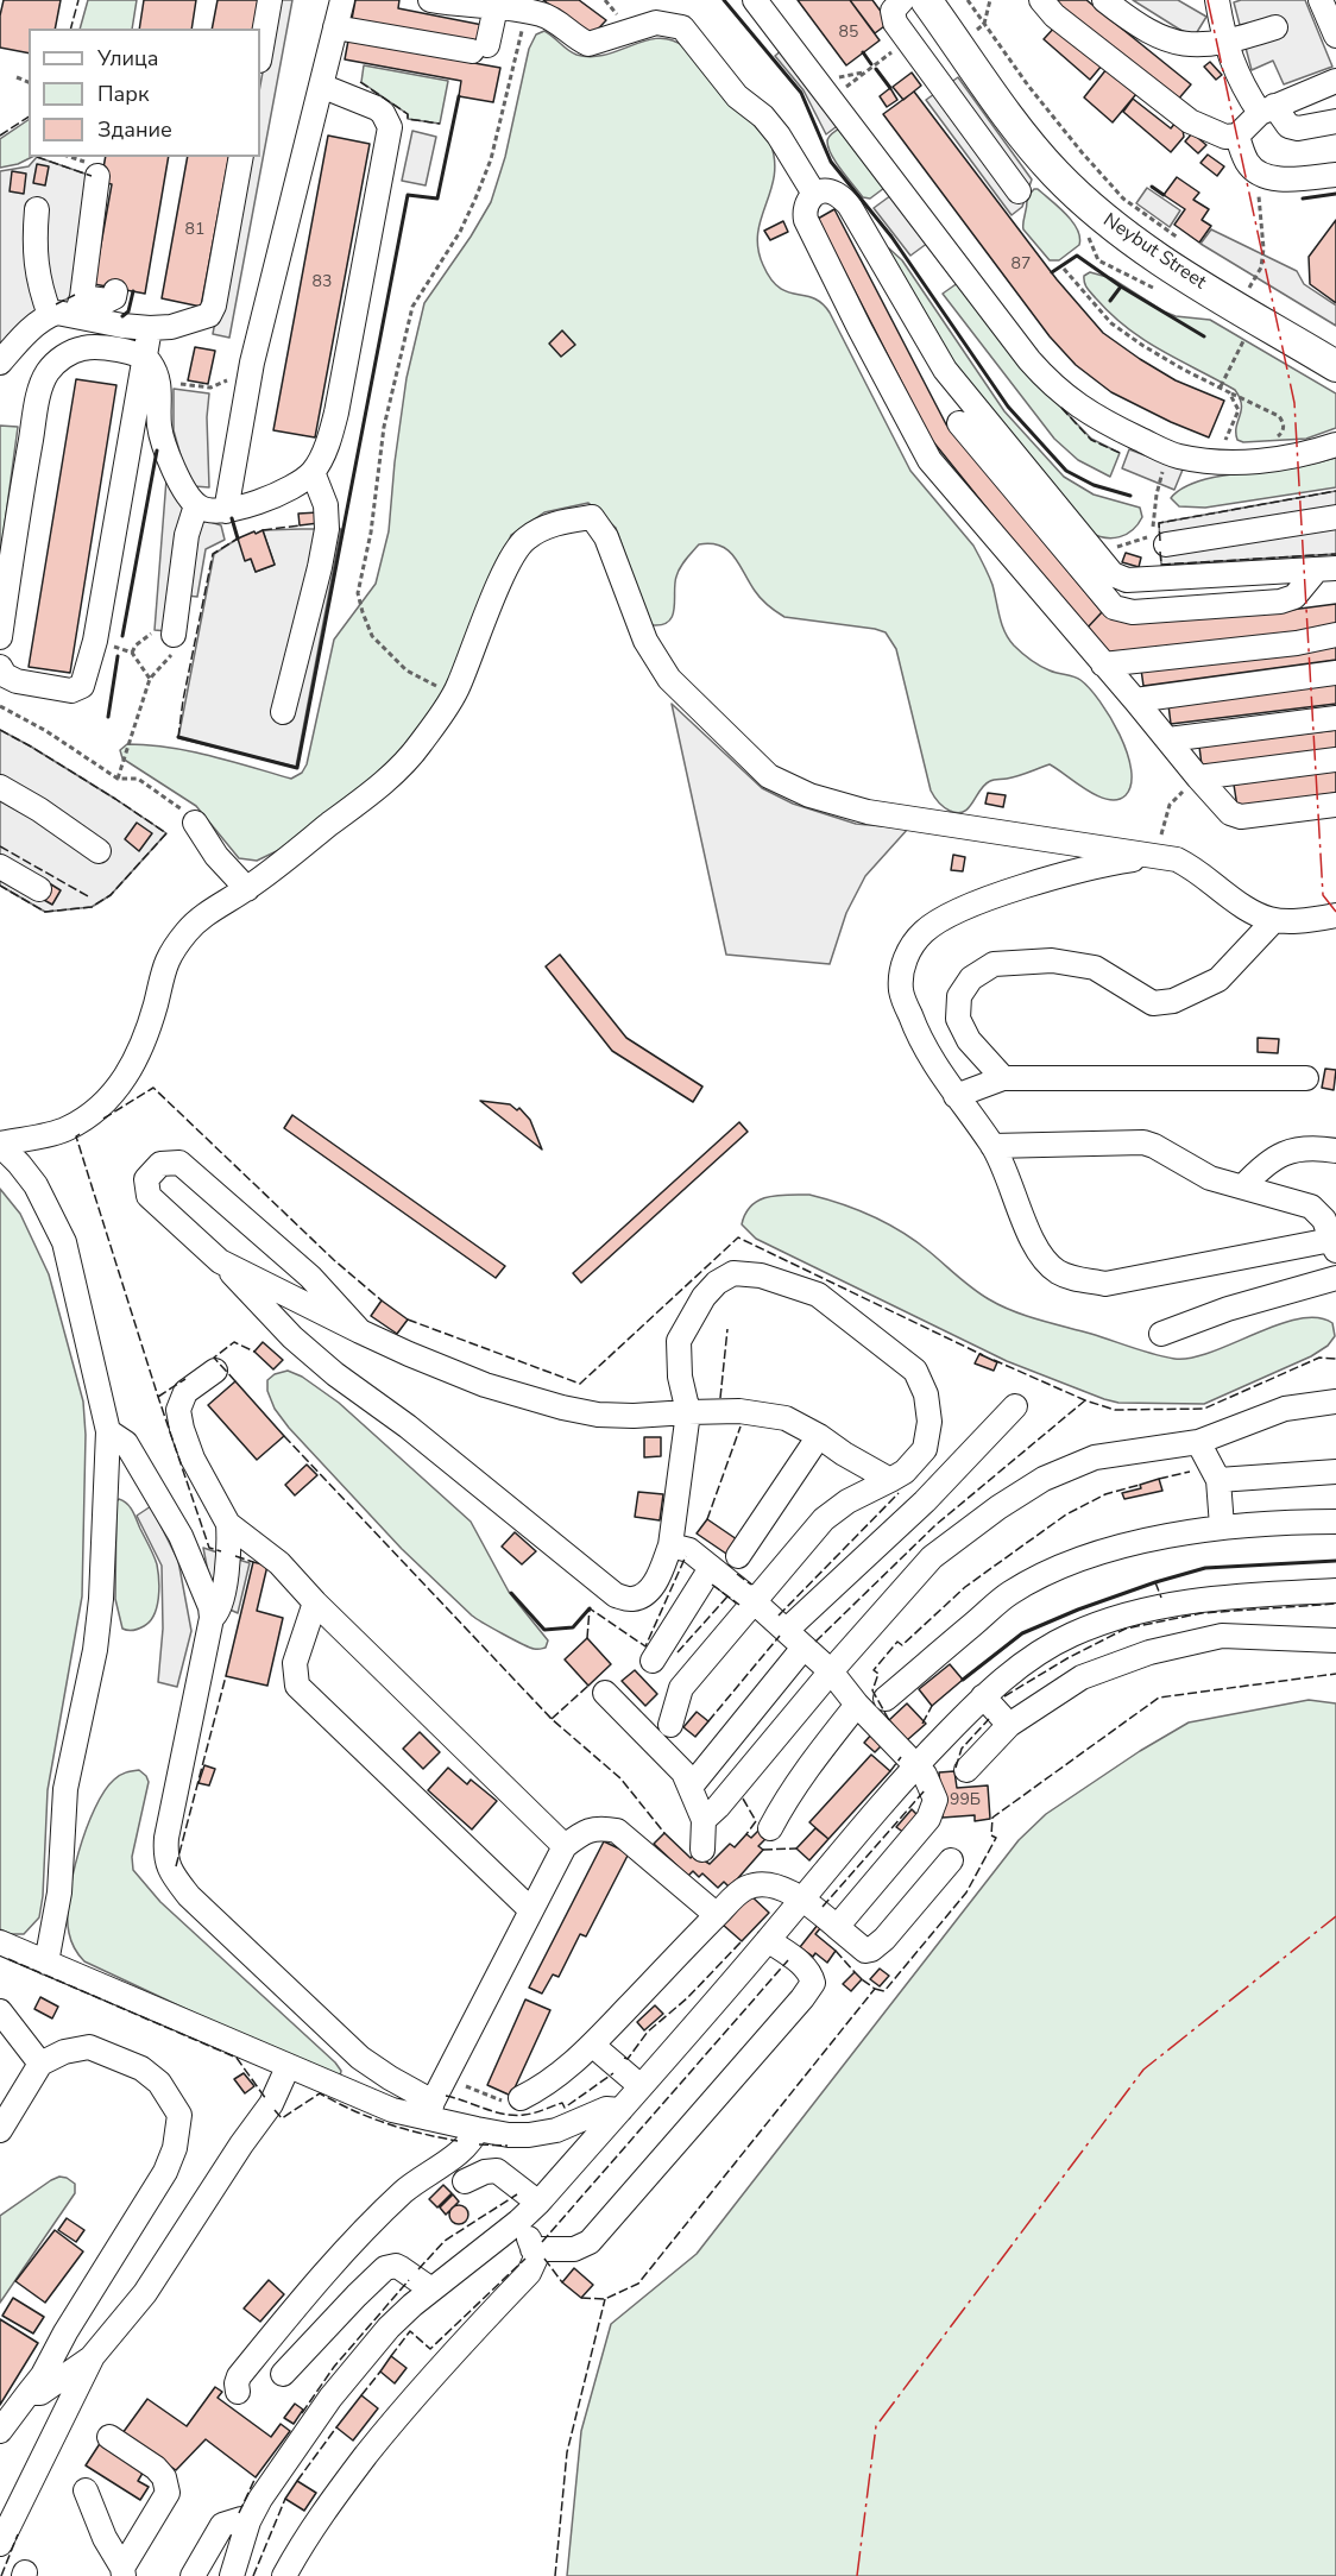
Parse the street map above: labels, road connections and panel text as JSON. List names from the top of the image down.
{
  "streets": {
    "main road": ["Neybut Street"]
  },
  "house_numbers": [
    "85",
    "81",
    "87",
    "83",
    "99Б"
  ],
  "legend": ["Улица", "Парк", "Здание"]
}
